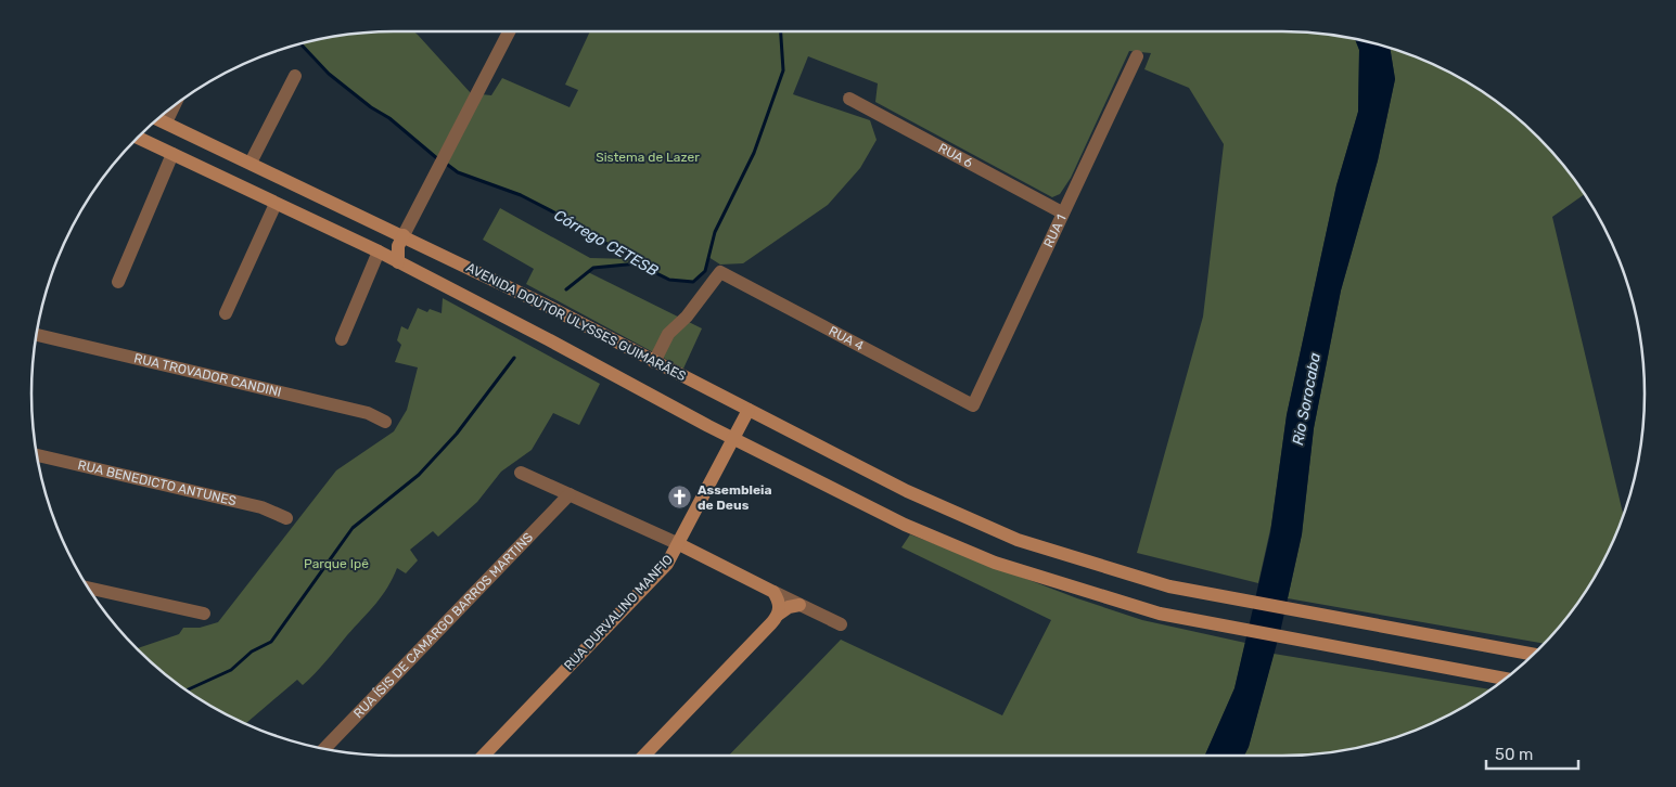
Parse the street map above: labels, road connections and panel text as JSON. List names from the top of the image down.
{
  "streets": {
    "main road": ["AVENIDA DOUTOR ULYSSES GUIMARÃES", "RUA DURVALINO MANFIO"],
    "street": [
      "RUA 6",
      "RUA 1",
      "RUA 4",
      "RUA TROVADOR CANDINI",
      "RUA BENEDICTO ANTUNES",
      "RUA ÍSIS DE CAMARGO BARROS MARTINS"
    ]
  },
  "crossings": [
    ["RUA 6", "RUA 1"],
    ["RUA 1", "RUA 4"],
    ["AVENIDA DOUTOR ULYSSES GUIMARÃES", "RUA 4"],
    ["AVENIDA DOUTOR ULYSSES GUIMARÃES", "RUA DURVALINO MANFIO"]
  ],
  "water": ["Córrego CETESB", "Rio Sorocaba"],
  "parks": ["Sistema de Lazer", "Parque Ipê"],
  "places": {
    "church": ["Assembleia de Deus"]
  },
  "scale_bar": "50 m"
}
